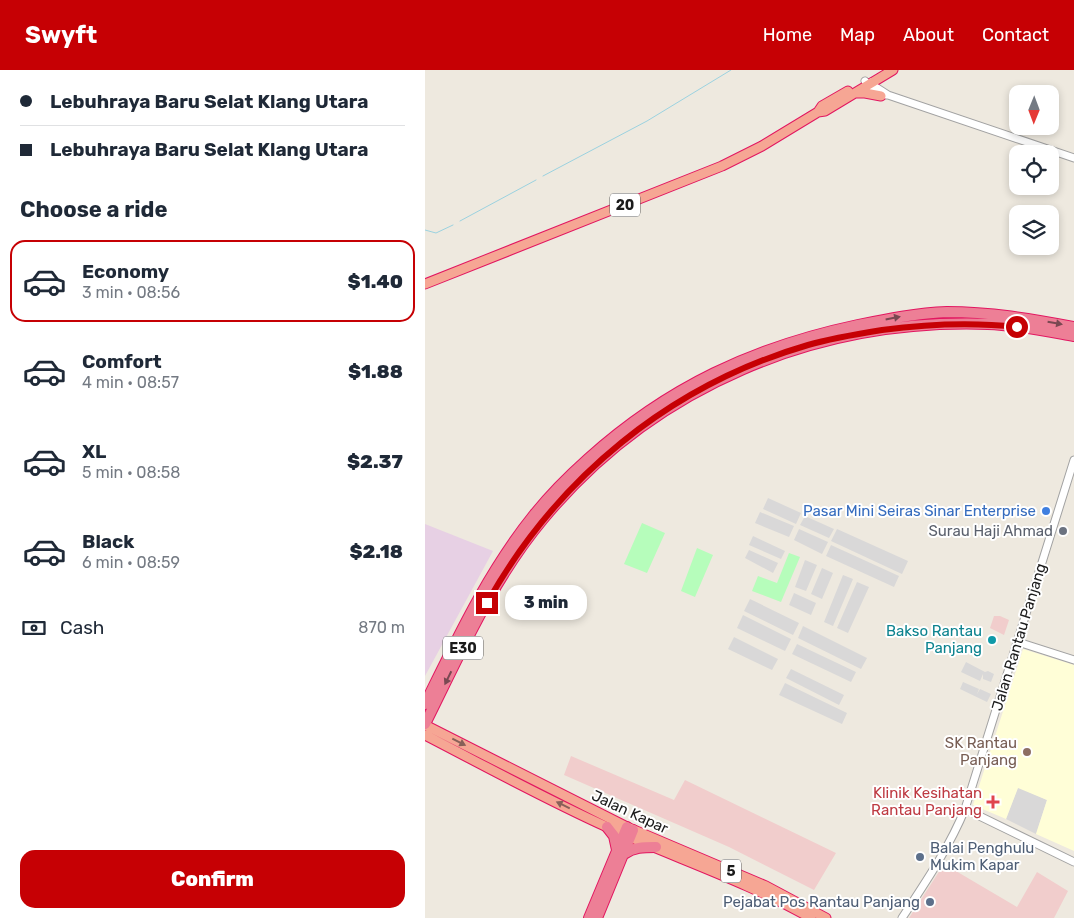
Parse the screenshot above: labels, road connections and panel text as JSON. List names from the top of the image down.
{
  "streets": {
    "highway": [
      "20",
      "E30",
      "Jalan Kapar",
      "5"
    ],
    "street": ["Jalan Rantau Panjang"]
  },
  "crossings": [
    ["E30", "Jalan Kapar"]
  ],
  "places": {
    "other": [
      "Pasar Mini Seiras Sinar Enterprise",
      "Surau Haji Ahmad",
      "Bakso Rantau Panjang",
      "SK Rantau Panjang",
      "Balai Penghulu Mukim Kapar",
      "Pejabat Pos Rantau Panjang"
    ],
    "health": ["Klinik Kesihatan Rantau Panjang"]
  },
  "north": "bottom",
  "page": {
    "header": "Swyft",
    "nav": [
      "Home",
      "Map",
      "About",
      "Contact"
    ],
    "banner": ["Lebuhraya Baru Selat Klang Utara", "Lebuhraya Baru Selat Klang Utara"],
    "heading": "Choose a ride",
    "list": [
      {
        "name": "Economy",
        "note": "3 min · 08:56",
        "value": "$1.40"
      },
      {
        "name": "Comfort",
        "note": "4 min · 08:57",
        "value": "$1.88"
      },
      {
        "name": "XL",
        "note": "5 min · 08:58",
        "value": "$2.37"
      },
      {
        "name": "Black",
        "note": "6 min · 08:59",
        "value": "$2.18"
      }
    ],
    "bubble": "3 min",
    "pay": ["Cash", "870 m"],
    "buttons": "Confirm"
  }
}
